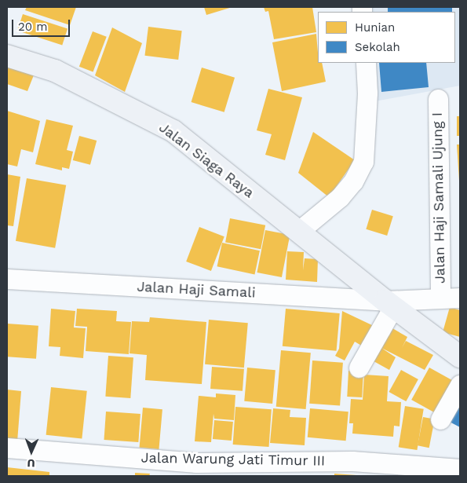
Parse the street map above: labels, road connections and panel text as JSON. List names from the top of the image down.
{
  "streets": {
    "main road": ["Jalan Siaga Raya"],
    "street": ["Jalan Haji Samali Ujung I", "Jalan Haji Samali", "Jalan Warung Jati Timur III"]
  },
  "crossings": [
    ["Jalan Siaga Raya", "Jalan Haji Samali"],
    ["Jalan Haji Samali Ujung I", "Jalan Haji Samali"]
  ],
  "legend": ["Hunian", "Sekolah"],
  "scale_bar": "20 m",
  "north": "bottom"
}
